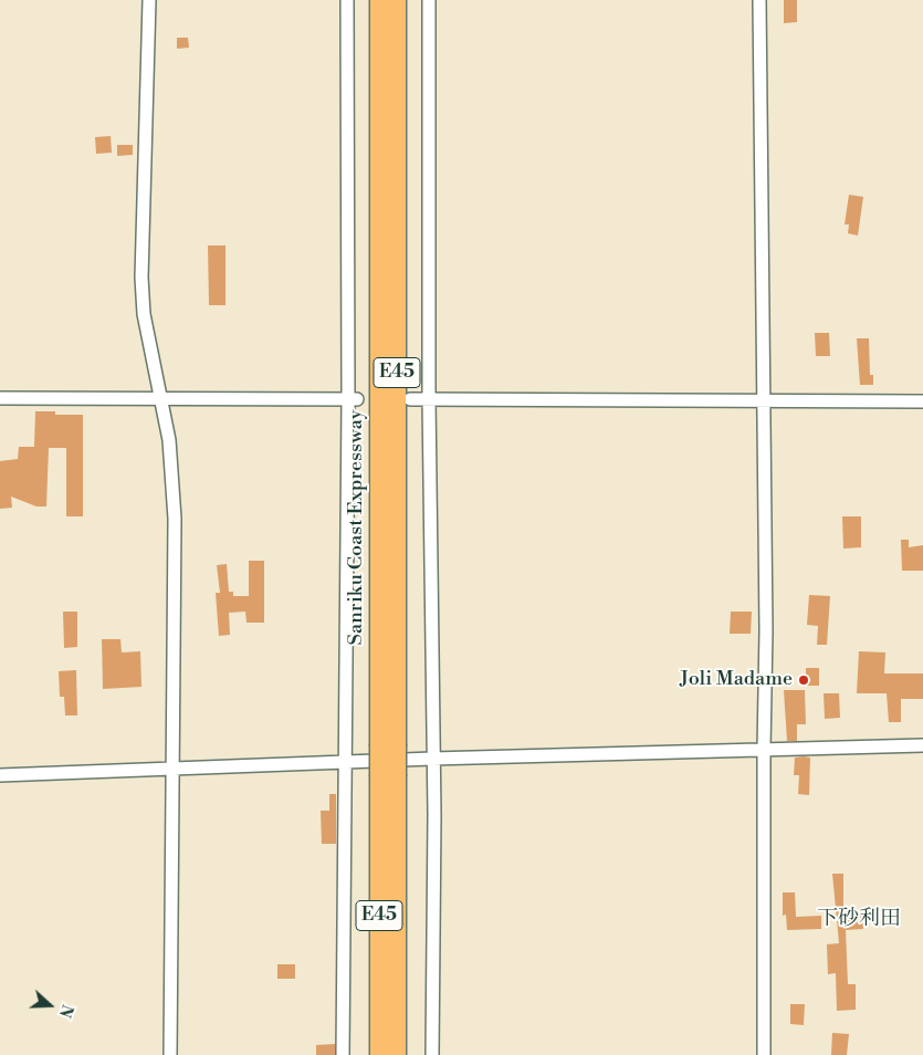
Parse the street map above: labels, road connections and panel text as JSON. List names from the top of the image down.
{
  "streets": {
    "highway": ["E45", "Sanriku Coast Expressway"]
  },
  "districts": ["下砂利田"],
  "places": ["Joli Madame"],
  "north": "right"
}
